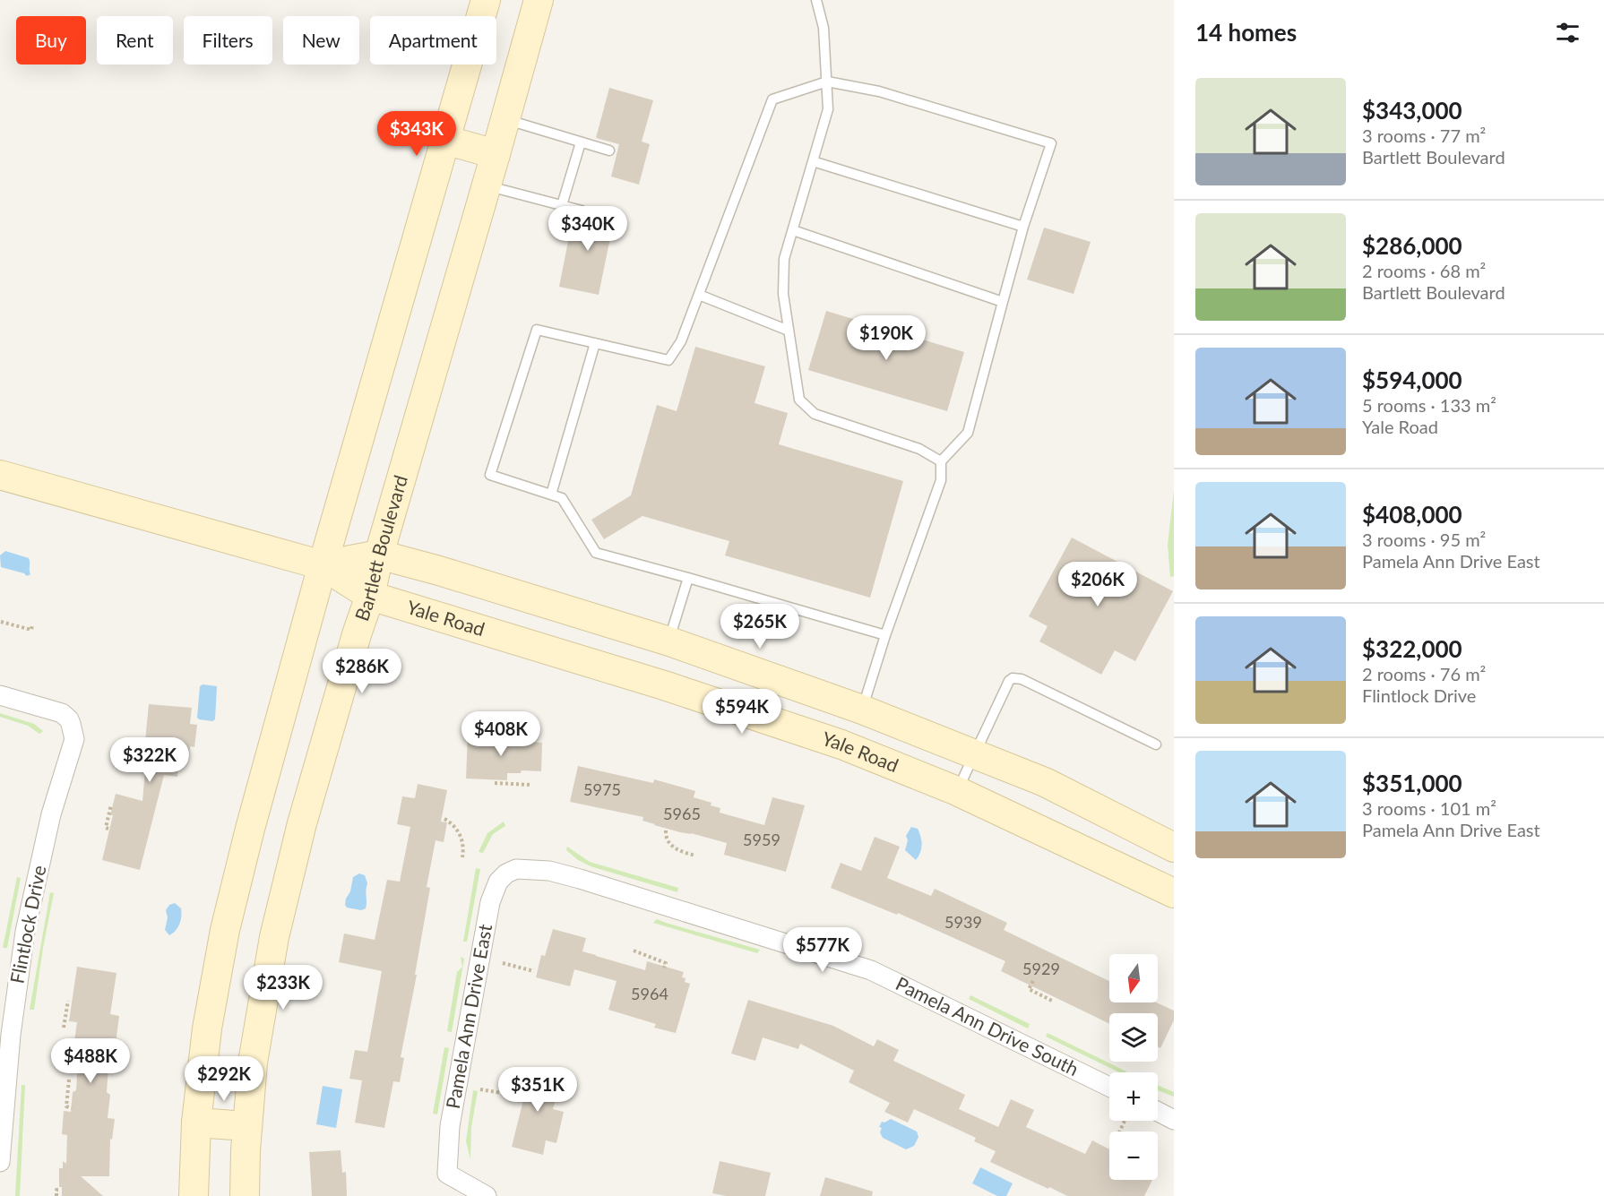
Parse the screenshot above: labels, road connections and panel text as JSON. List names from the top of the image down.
{
  "streets": {
    "main road": ["Bartlett Boulevard", "Yale Road"],
    "street": ["Flintlock Drive", "Pamela Ann Drive East", "Pamela Ann Drive South"]
  },
  "crossings": [
    ["Bartlett Boulevard", "Yale Road"],
    ["Pamela Ann Drive East", "Pamela Ann Drive South"]
  ],
  "house_numbers": [
    "5975",
    "5965",
    "5959",
    "5939",
    "5929",
    "5964"
  ],
  "north": "bottom",
  "page": {
    "heading": "14 homes",
    "chip": [
      "Buy",
      "Rent",
      "Filters",
      "New",
      "Apartment"
    ],
    "list": [
      {
        "name": "$343,000",
        "note": "3 rooms · 77 m² · Bartlett Boulevard"
      },
      {
        "name": "$286,000",
        "note": "2 rooms · 68 m² · Bartlett Boulevard"
      },
      {
        "name": "$594,000",
        "note": "5 rooms · 133 m² · Yale Road"
      },
      {
        "name": "$408,000",
        "note": "3 rooms · 95 m² · Pamela Ann Drive East"
      },
      {
        "name": "$322,000",
        "note": "2 rooms · 76 m² · Flintlock Drive"
      },
      {
        "name": "$351,000",
        "note": "3 rooms · 101 m² · Pamela Ann Drive East"
      }
    ],
    "price": [
      "$343K",
      "$340K",
      "$190K",
      "$206K",
      "$265K",
      "$286K",
      "$594K",
      "$408K",
      "$322K",
      "$577K",
      "$233K",
      "$488K",
      "$292K",
      "$351K"
    ],
    "map_buttons": ["+", "−"]
  }
}
